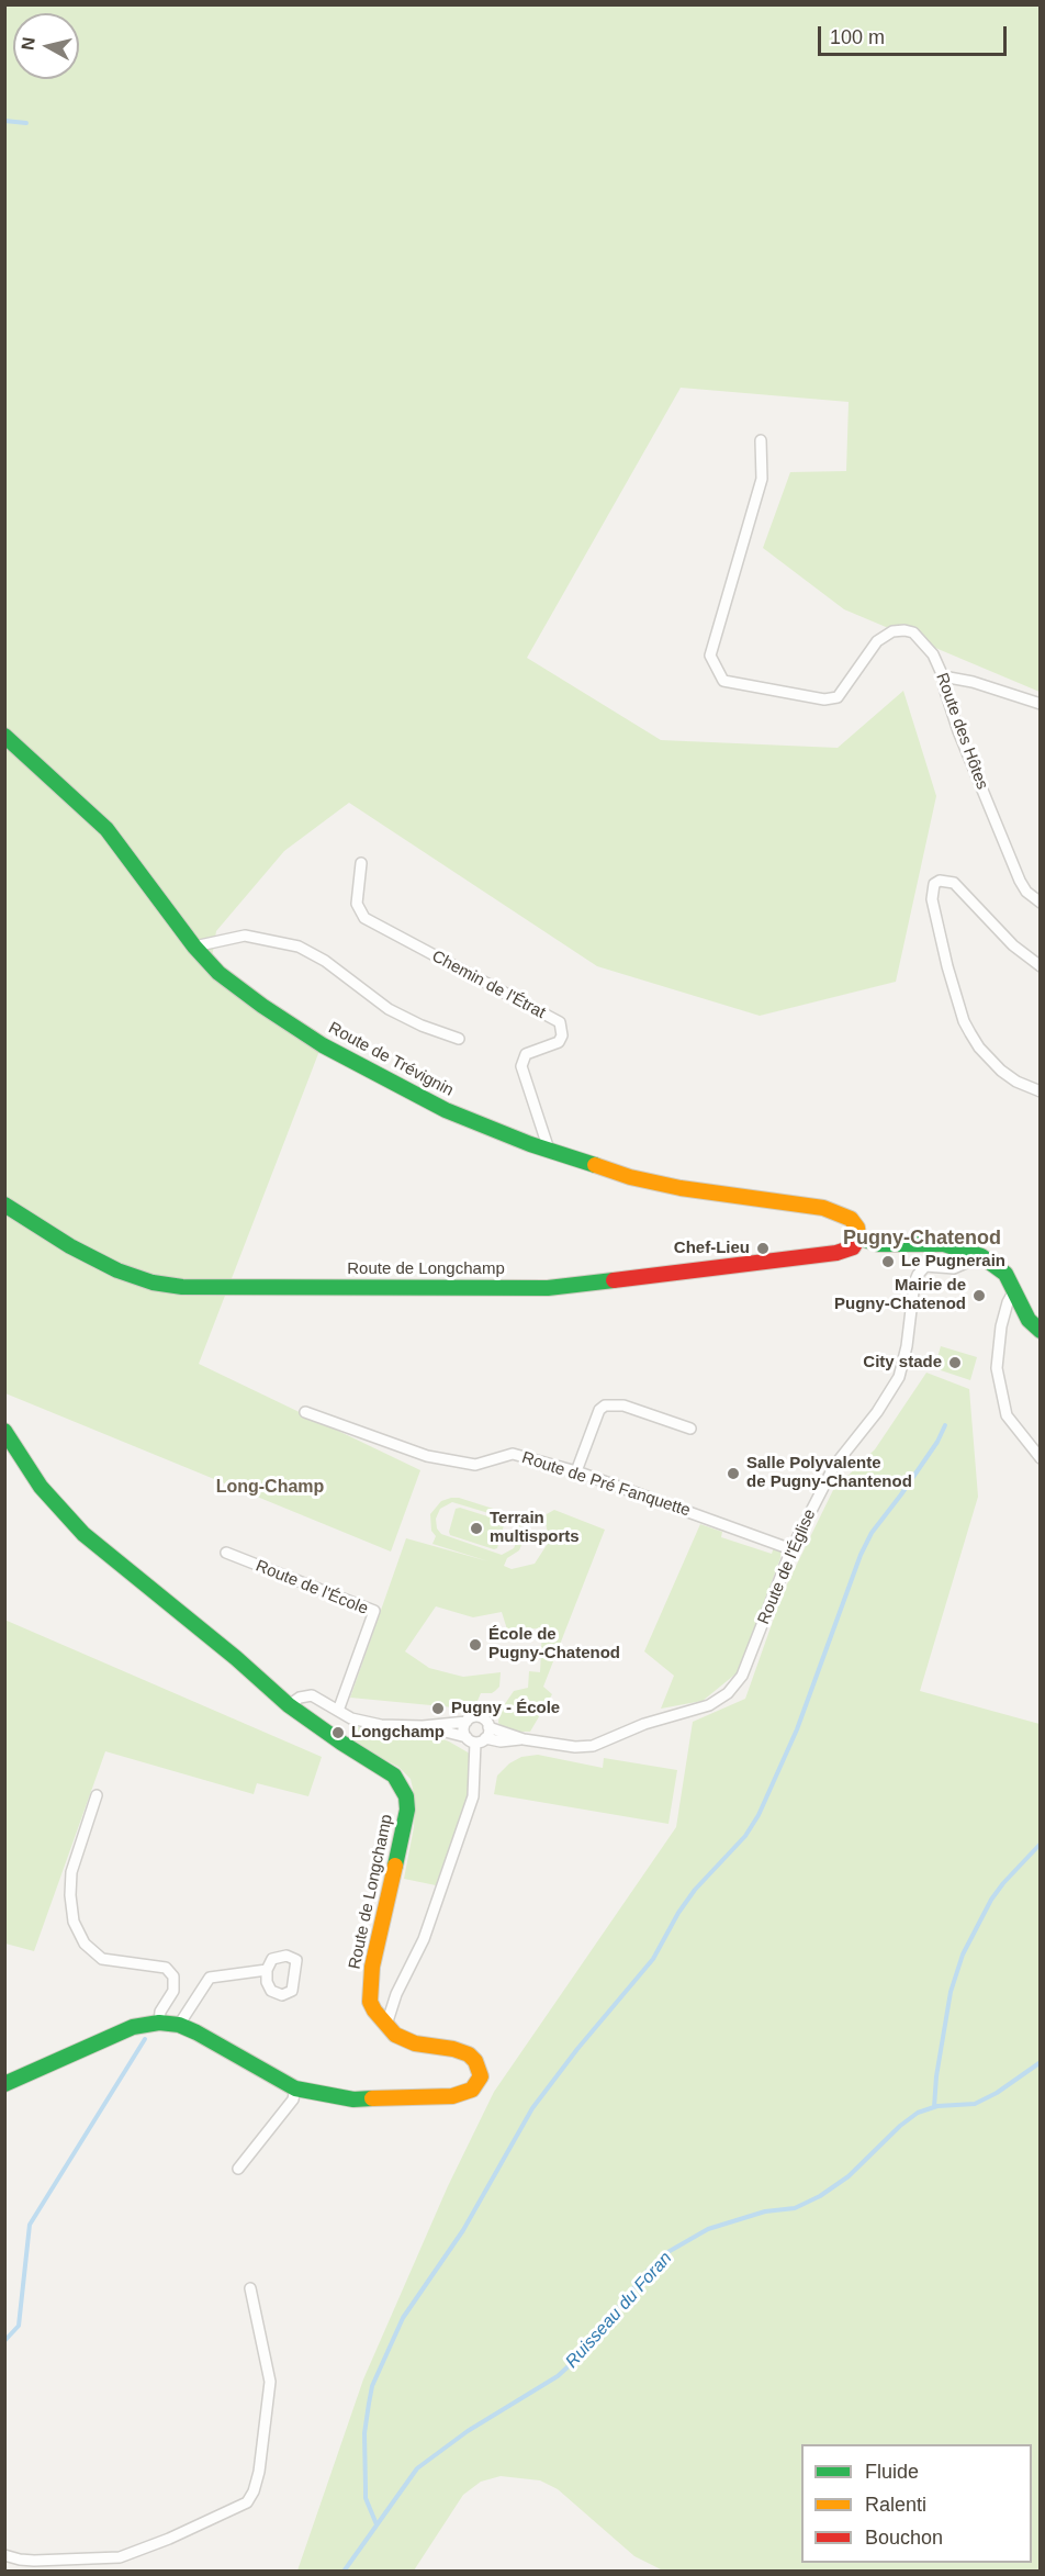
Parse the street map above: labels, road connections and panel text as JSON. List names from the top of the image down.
{
  "streets": {
    "street": [
      "Route des Hôtes",
      "Chemin de l'Étrat",
      "Route de Trévignin",
      "Route de Longchamp",
      "Route de Pré Fanquette",
      "Route de l'Église",
      "Route de l'École"
    ]
  },
  "crossings": [
    ["Chemin de l'Étrat", "Route de Trévignin"],
    ["Route de Trévignin", "Route de Longchamp"],
    ["Route de Pré Fanquette", "Route de l'Église"]
  ],
  "districts": ["Pugny-Chatenod", "Long-Champ"],
  "water": ["Ruisseau du Foran"],
  "places": [
    "Chef-Lieu",
    "Le Pugnerain",
    "Mairie de Pugny-Chatenod",
    "City stade",
    "Salle Polyvalente de Pugny-Chantenod",
    "Terrain multisports",
    "École de Pugny-Chatenod",
    "Pugny - École",
    "Longchamp"
  ],
  "legend": ["Fluide", "Ralenti", "Bouchon"],
  "scale_bar": "100 m",
  "north": "left"
}
